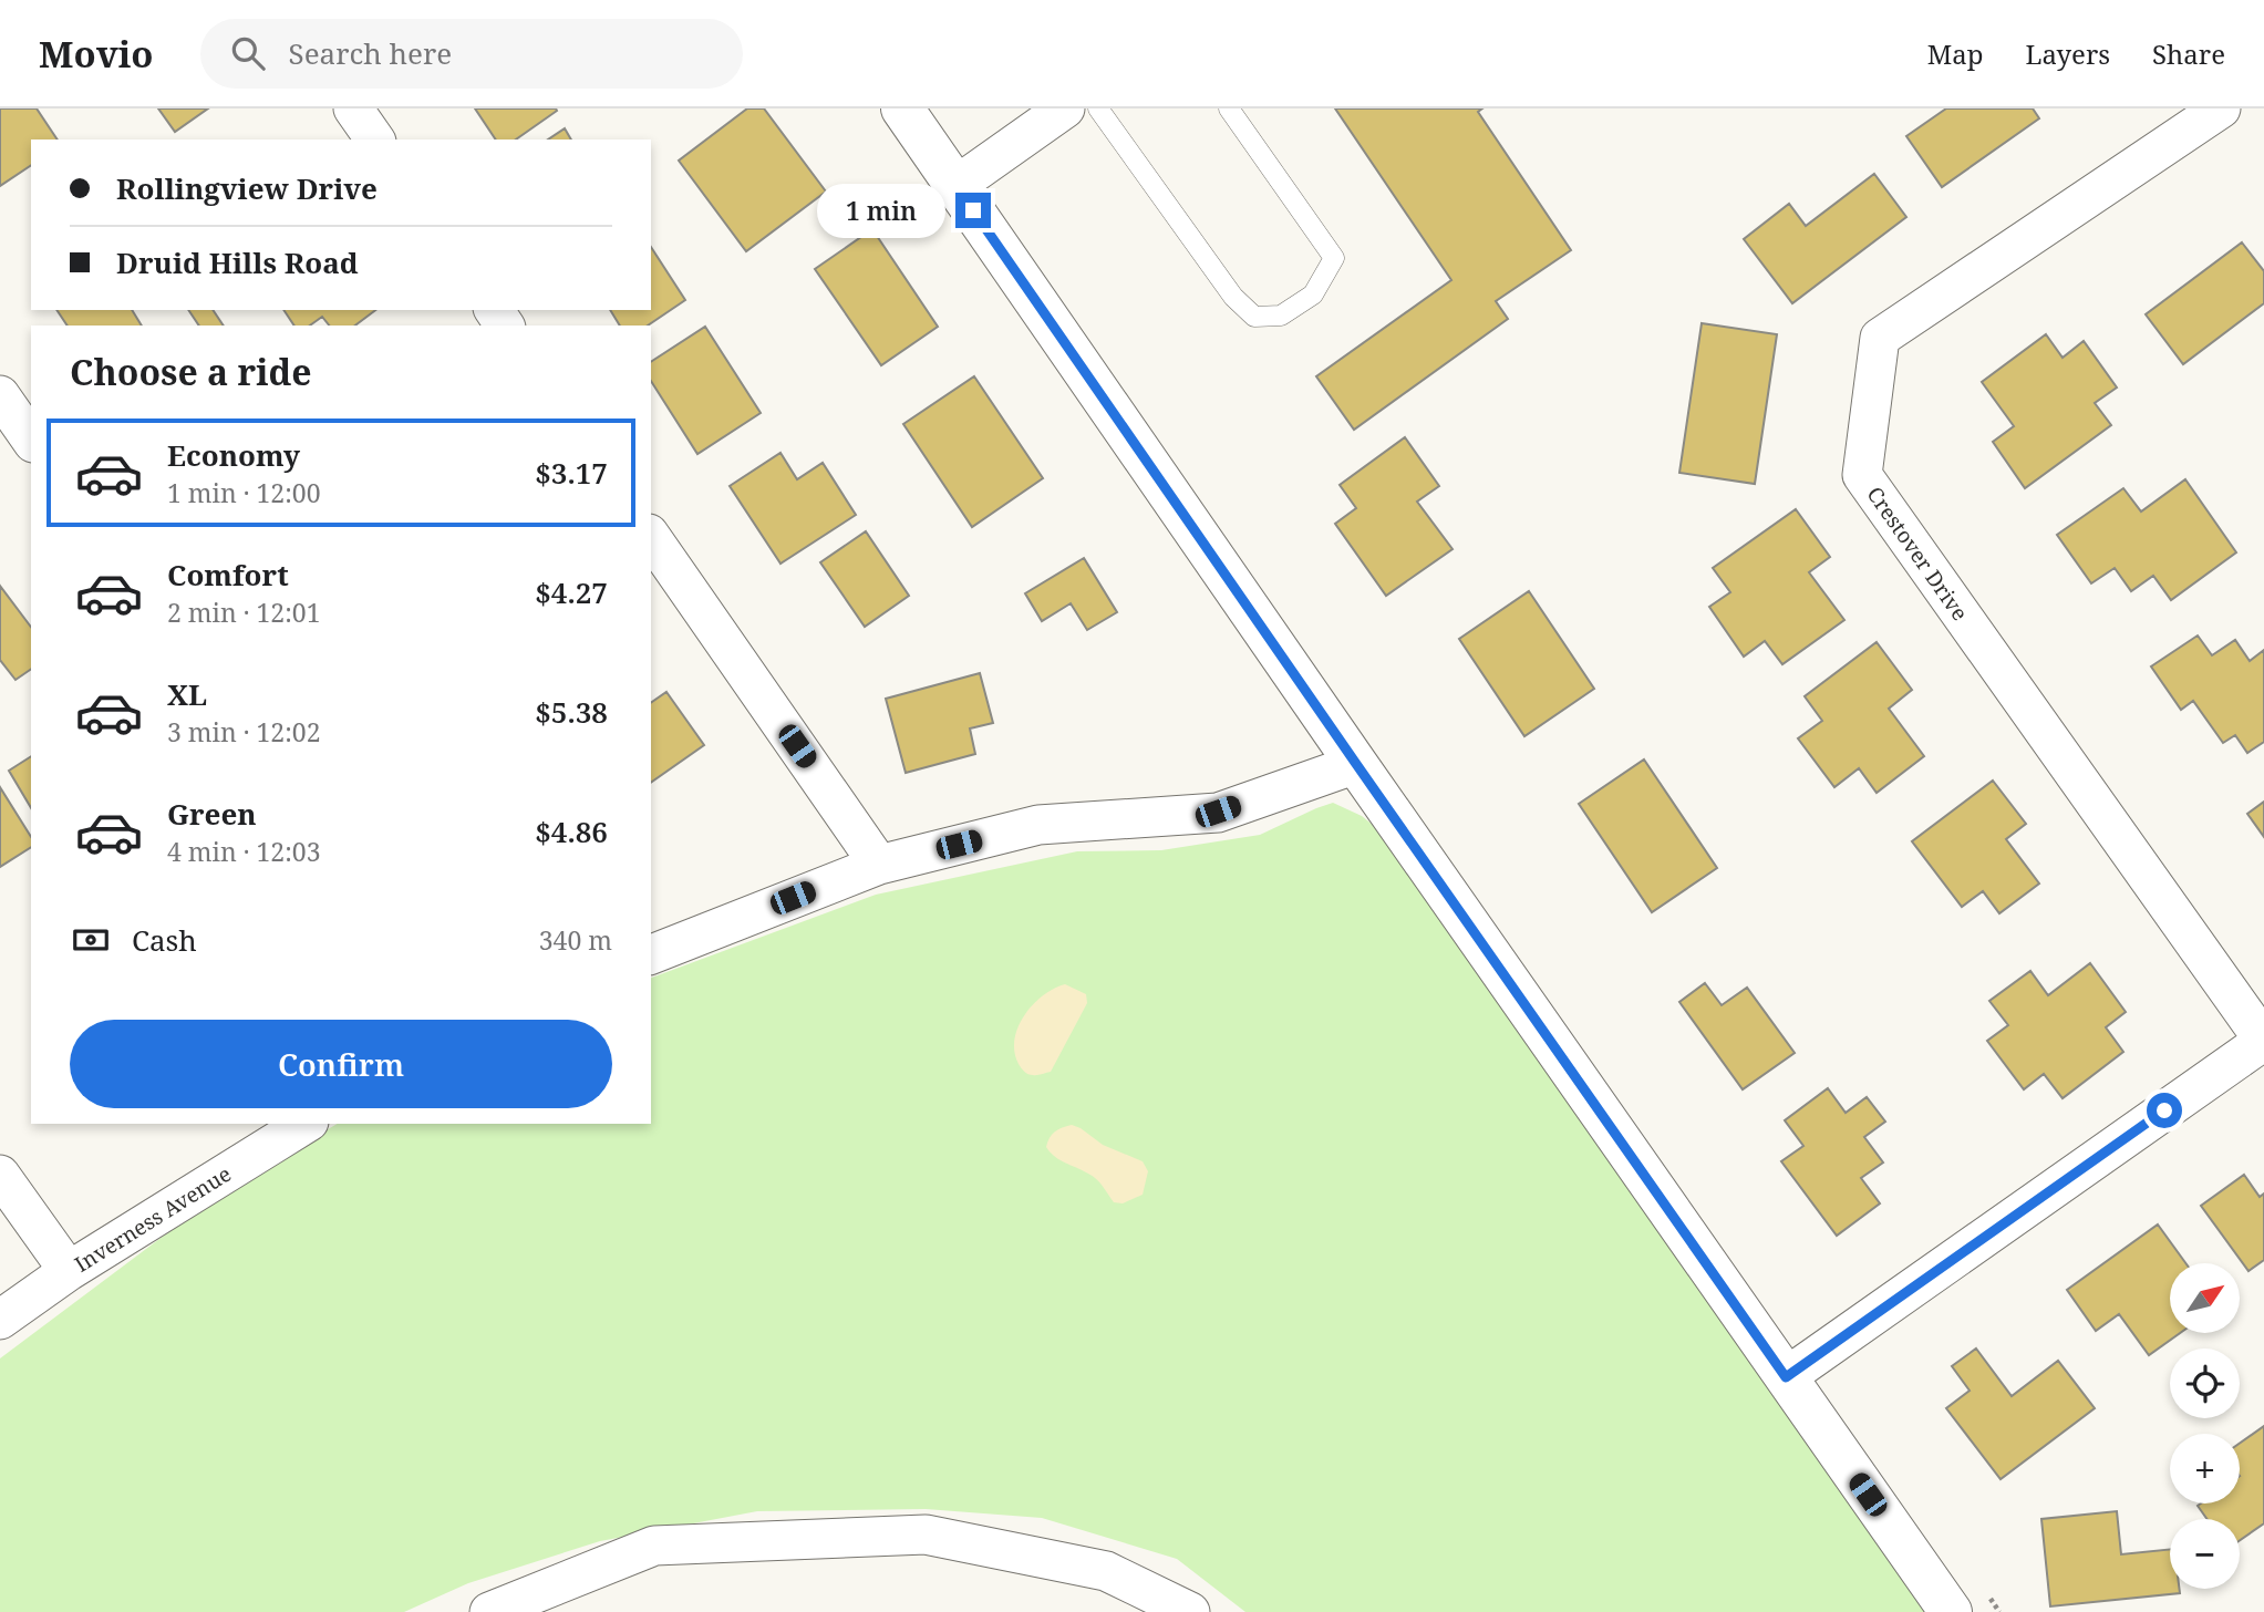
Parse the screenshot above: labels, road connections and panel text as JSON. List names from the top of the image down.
{
  "streets": {
    "street": ["Crestover Drive", "Inverness Avenue"]
  },
  "north": "top right",
  "page": {
    "header": "Movio",
    "search": "Search here",
    "nav": ["Map", "Layers", "Share"],
    "banner": ["Rollingview Drive", "Druid Hills Road"],
    "bubble": "1 min",
    "heading": "Choose a ride",
    "list": [
      {
        "name": "Economy",
        "note": "1 min · 12:00",
        "value": "$3.17"
      },
      {
        "name": "Comfort",
        "note": "2 min · 12:01",
        "value": "$4.27"
      },
      {
        "name": "XL",
        "note": "3 min · 12:02",
        "value": "$5.38"
      },
      {
        "name": "Green",
        "note": "4 min · 12:03",
        "value": "$4.86"
      }
    ],
    "pay": ["Cash", "340 m"],
    "buttons": "Confirm",
    "map_buttons": ["+", "−"]
  }
}
